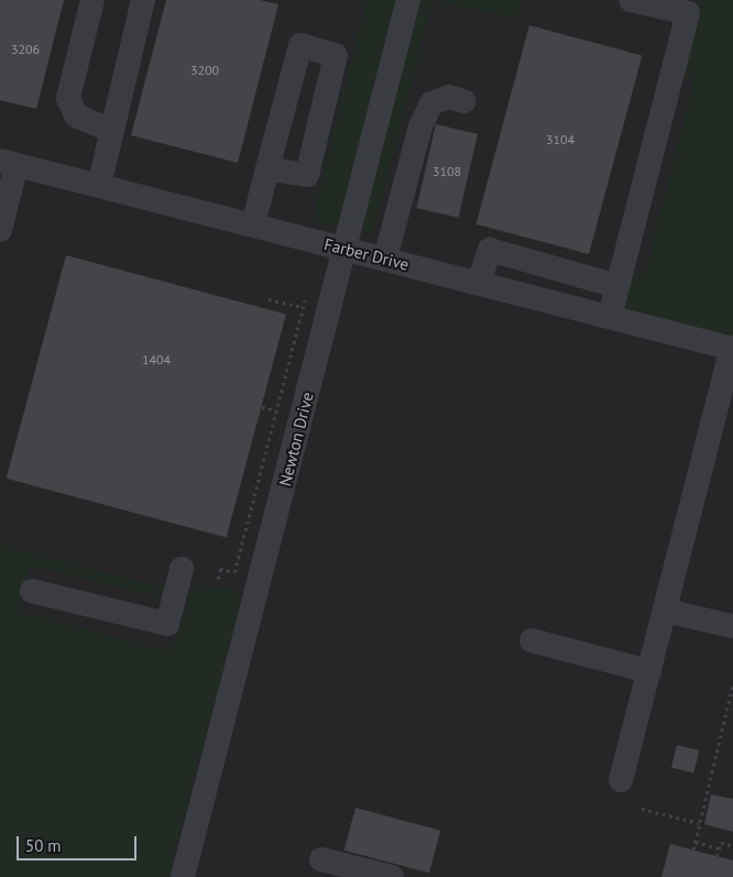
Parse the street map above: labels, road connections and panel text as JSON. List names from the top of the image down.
{
  "streets": {
    "street": ["Farber Drive", "Newton Drive"]
  },
  "crossings": [
    ["Farber Drive", "Newton Drive"]
  ],
  "house_numbers": [
    "3206",
    "3200",
    "3104",
    "3108",
    "1404"
  ],
  "scale_bar": "50 m"
}
